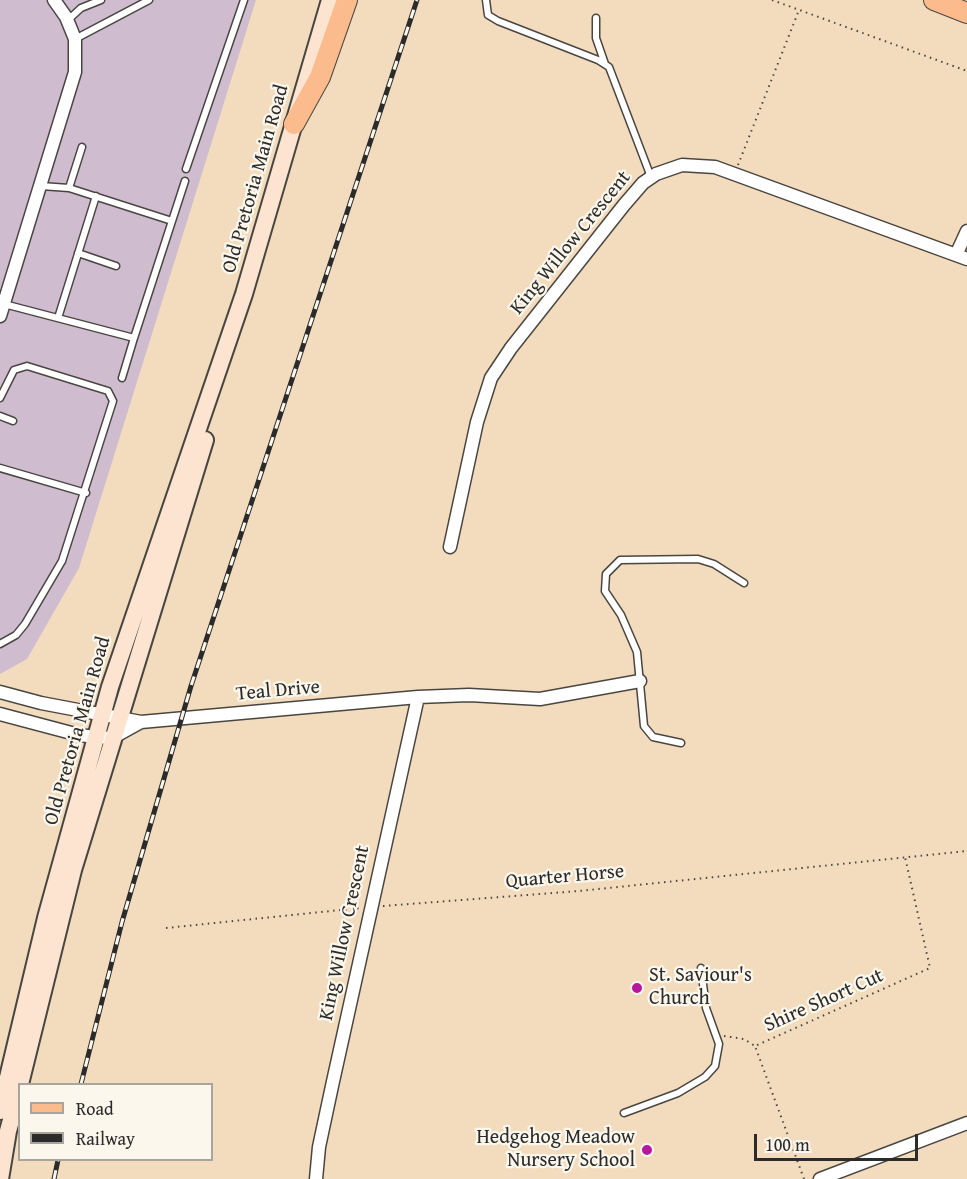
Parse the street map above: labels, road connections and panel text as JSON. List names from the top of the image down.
{
  "streets": {
    "main road": ["Old Pretoria Main Road"],
    "street": ["King Willow Crescent", "Teal Drive"],
    "path": ["Quarter Horse", "Shire Short Cut"]
  },
  "crossings": [
    ["Old Pretoria Main Road", "Teal Drive"],
    ["King Willow Crescent", "Teal Drive"],
    ["King Willow Crescent", "Quarter Horse"],
    ["Quarter Horse", "Shire Short Cut"]
  ],
  "places": ["St. Saviour's Church", "Hedgehog Meadow Nursery School"],
  "legend": ["Road", "Railway"],
  "scale_bar": "100 m"
}
